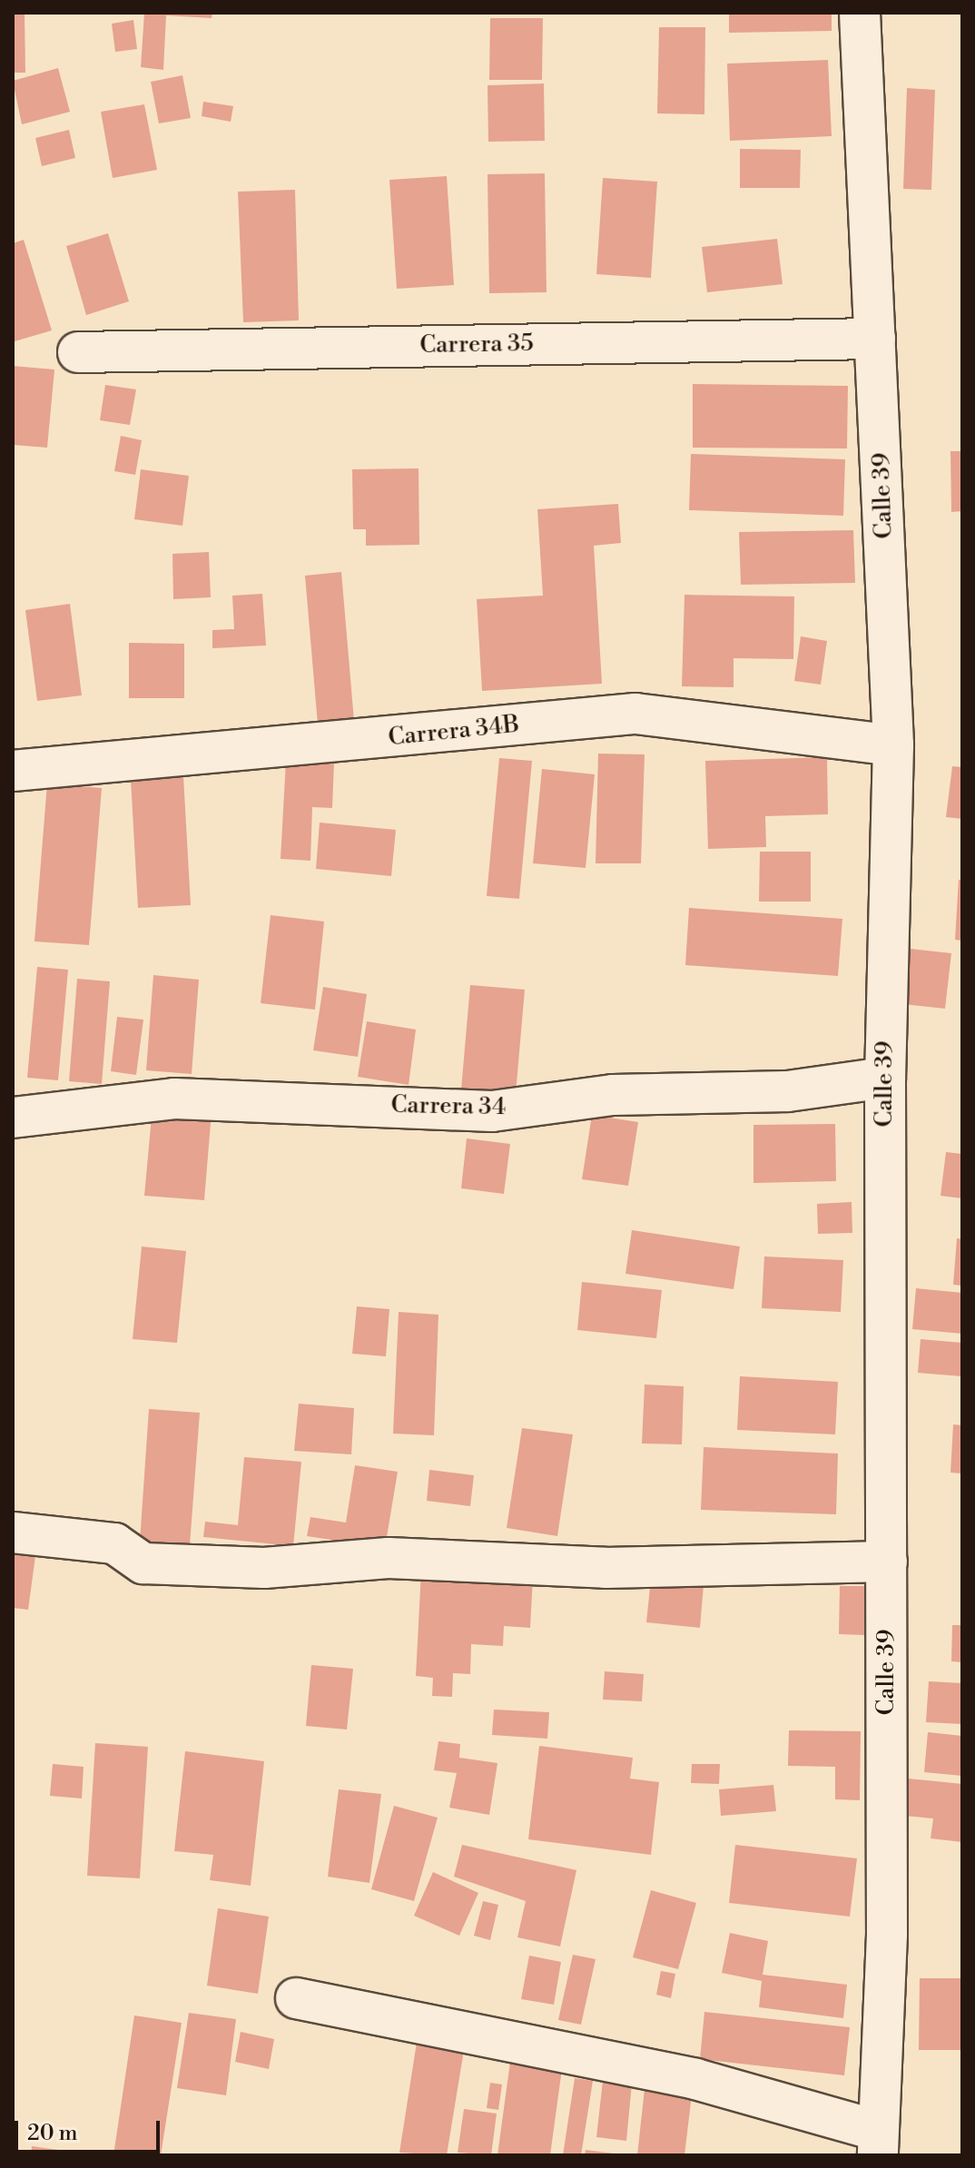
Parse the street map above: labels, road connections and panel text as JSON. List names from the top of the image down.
{
  "streets": {
    "street": [
      "Carrera 35",
      "Calle 39",
      "Carrera 34B",
      "Carrera 34"
    ]
  },
  "crossings": [
    ["Carrera 35", "Calle 39"],
    ["Calle 39", "Carrera 34B"],
    ["Calle 39", "Carrera 34"]
  ],
  "scale_bar": "20 m"
}
